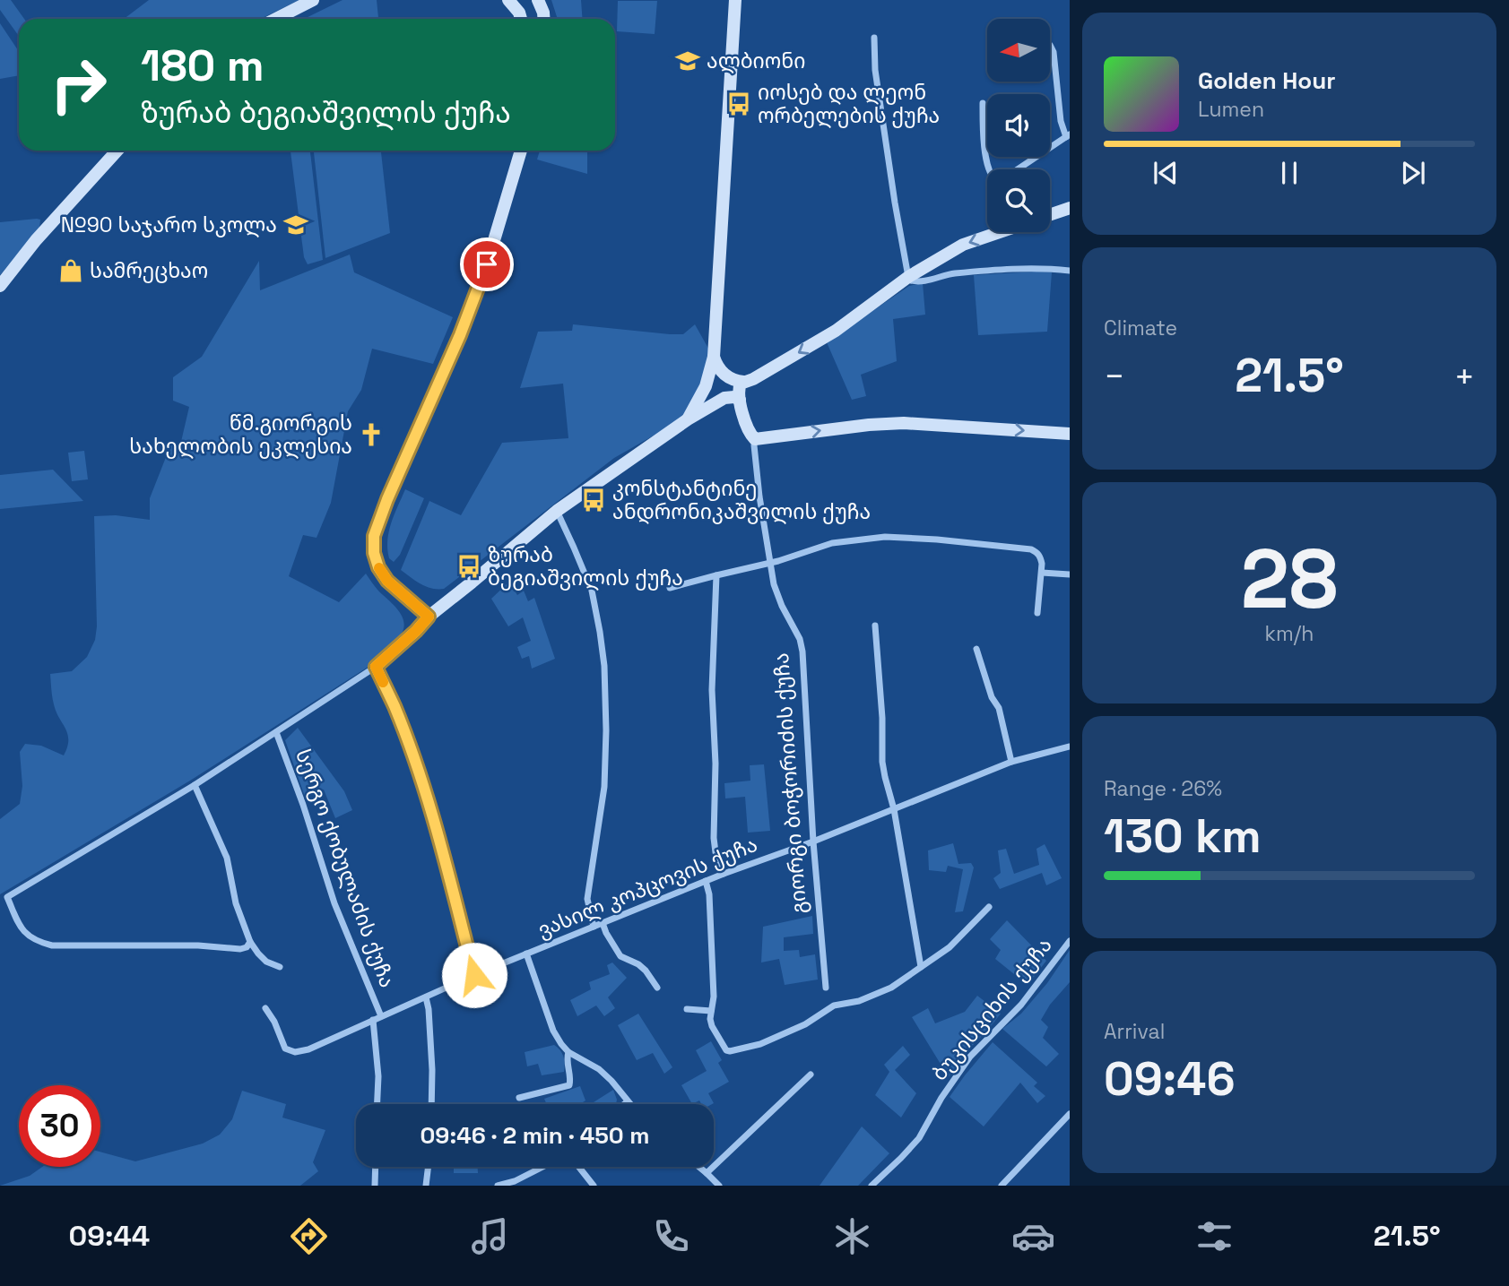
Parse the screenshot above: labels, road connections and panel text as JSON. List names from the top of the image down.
{
  "streets": {
    "street": [
      "გიორგი ბოჭორიძის ქუჩა",
      "სერგო ქობულაძის ქუჩა",
      "ვასილ კოპცოვის ქუჩა",
      "ბუკისციხის ქუჩა"
    ]
  },
  "crossings": [
    ["გიორგი ბოჭორიძის ქუჩა", "ვასილ კოპცოვის ქუჩა"],
    ["სერგო ქობულაძის ქუჩა", "ვასილ კოპცოვის ქუჩა"]
  ],
  "places": {
    "school or university": ["ალბიონი", "№90 საჯარო სკოლა"],
    "bus stop": ["იოსებ და ლეონ ორბელების ქუჩა", "კონსტანტინე ანდრონიკაშვილის ქუჩა", "ზურაბ ბეგიაშვილის ქუჩა"],
    "shop": ["სამრეცხაო"],
    "church": ["წმ.გიორგის სახელობის ეკლესია"]
  },
  "north": "left",
  "page": {
    "turn": ["180 m", "ზურაბ ბეგიაშვილის ქუჩა"],
    "song": ["Golden Hour", "Lumen"],
    "tile": [
      "Climate",
      ["28", "km/h"],
      ["Range · 26%", "130 km"],
      ["Arrival", "09:46"]
    ],
    "heat": ["−", "21.5°", "+"],
    "limit": "30",
    "trip": "09:46 · 2 min · 450 m",
    "tabs": ["09:44", "21.5°"]
  }
}
